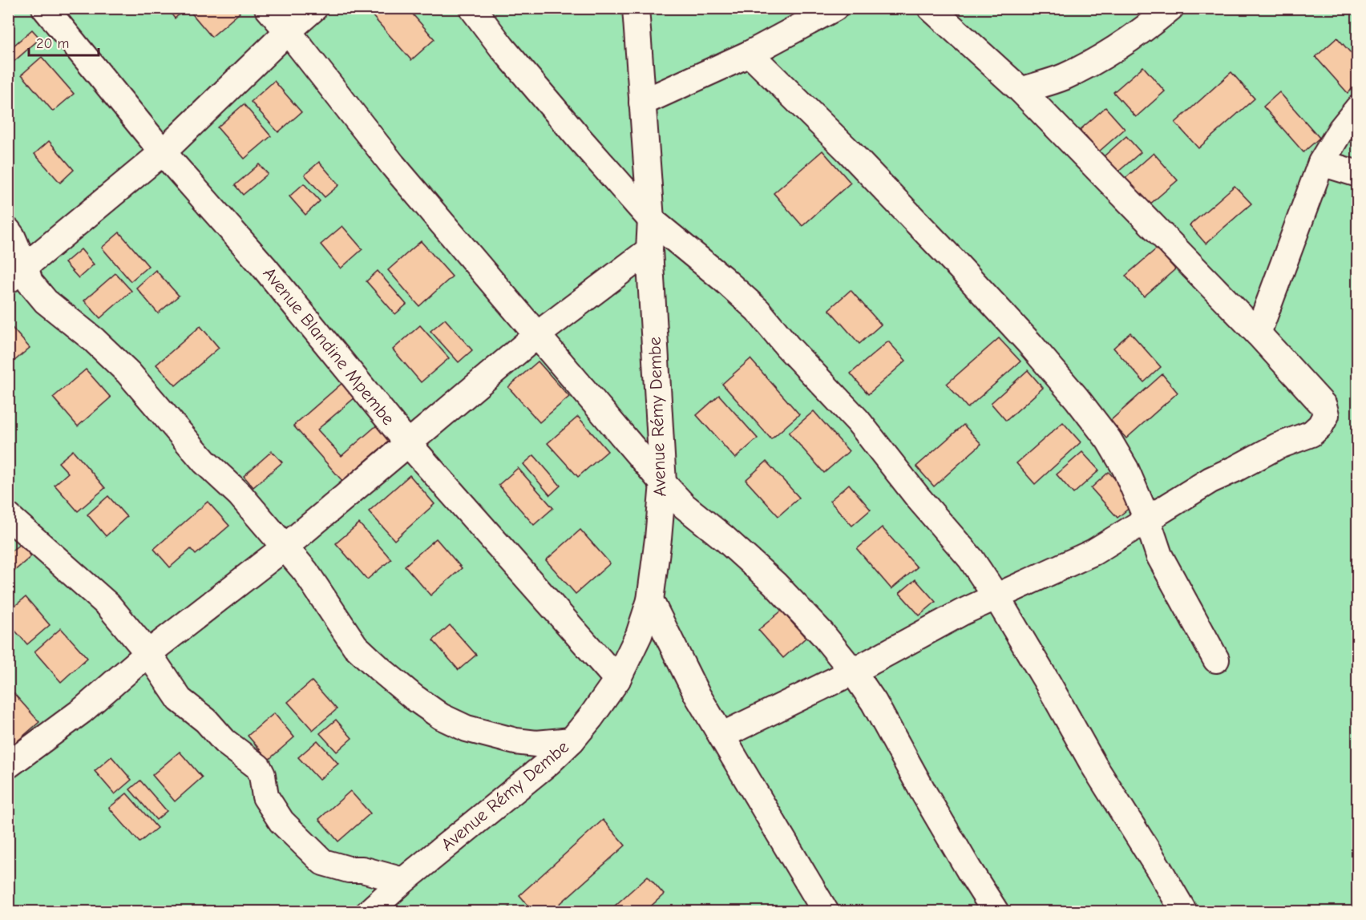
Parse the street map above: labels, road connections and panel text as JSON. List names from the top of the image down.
{
  "streets": {
    "street": ["Avenue Blandine Mpembe", "Avenue Rémy Dembe"]
  },
  "crossings": [
    ["Avenue Blandine Mpembe", "Avenue Rémy Dembe"]
  ],
  "scale_bar": "20 m"
}
